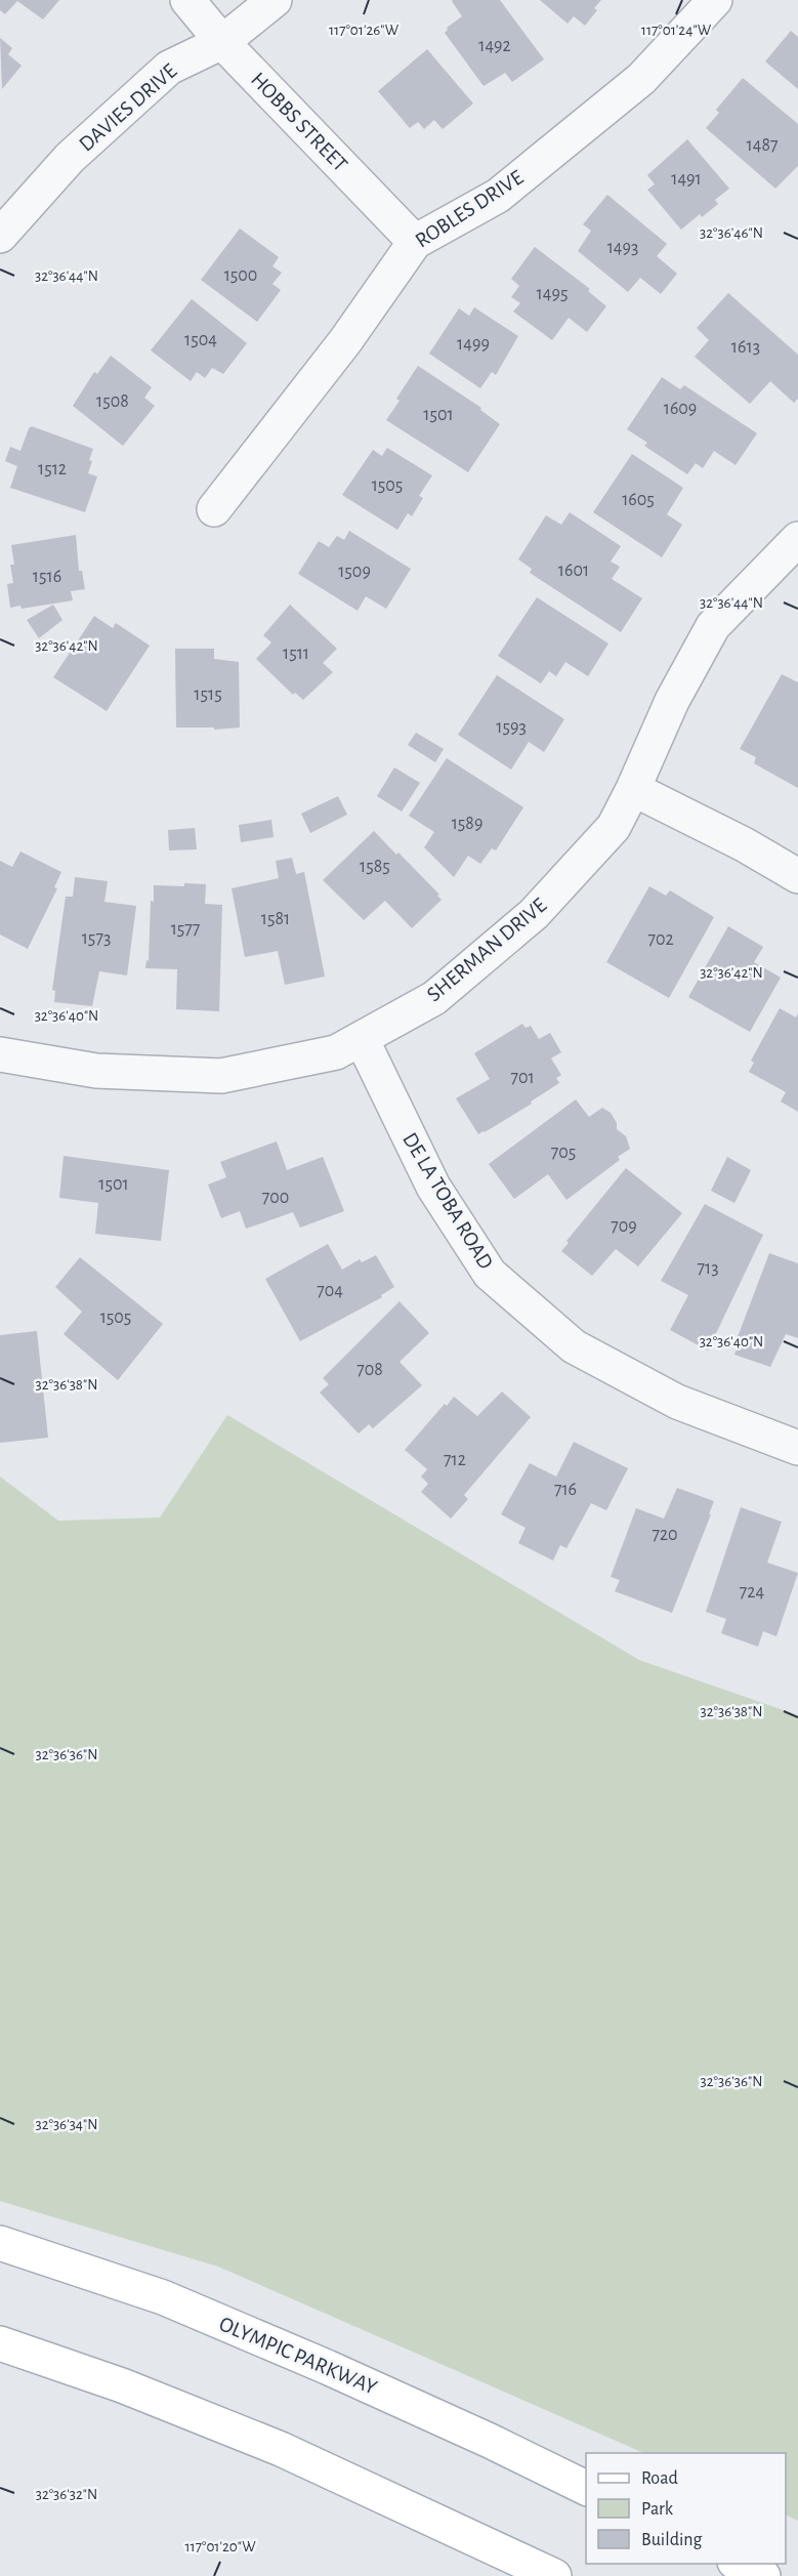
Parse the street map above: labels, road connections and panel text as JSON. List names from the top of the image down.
{
  "streets": {
    "main road": ["OLYMPIC PARKWAY"],
    "street": [
      "DAVIES DRIVE",
      "HOBBS STREET",
      "ROBLES DRIVE",
      "SHERMAN DRIVE",
      "DE LA TOBA ROAD"
    ]
  },
  "crossings": [
    ["DAVIES DRIVE", "HOBBS STREET"],
    ["HOBBS STREET", "ROBLES DRIVE"],
    ["SHERMAN DRIVE", "DE LA TOBA ROAD"]
  ],
  "house_numbers": [
    "1492",
    "1487",
    "1491",
    "1493",
    "1500",
    "1495",
    "1504",
    "1499",
    "1613",
    "1508",
    "1609",
    "1501",
    "1512",
    "1505",
    "1605",
    "1601",
    "1509",
    "1516",
    "1511",
    "1515",
    "1593",
    "1589",
    "1585",
    "1581",
    "1577",
    "1573",
    "702",
    "701",
    "705",
    "1501",
    "700",
    "709",
    "713",
    "704",
    "1505",
    "708",
    "712",
    "716",
    "720",
    "724"
  ],
  "legend": ["Road", "Park", "Building"],
  "coordinates": [
    "117°01'26\"W",
    "117°01'24\"W",
    "32°36'46\"N",
    "32°36'44\"N",
    "32°36'42\"N",
    "32°36'40\"N",
    "32°36'38\"N",
    "32°36'36\"N",
    "32°36'34\"N",
    "32°36'32\"N",
    "117°01'20\"W"
  ]
}
